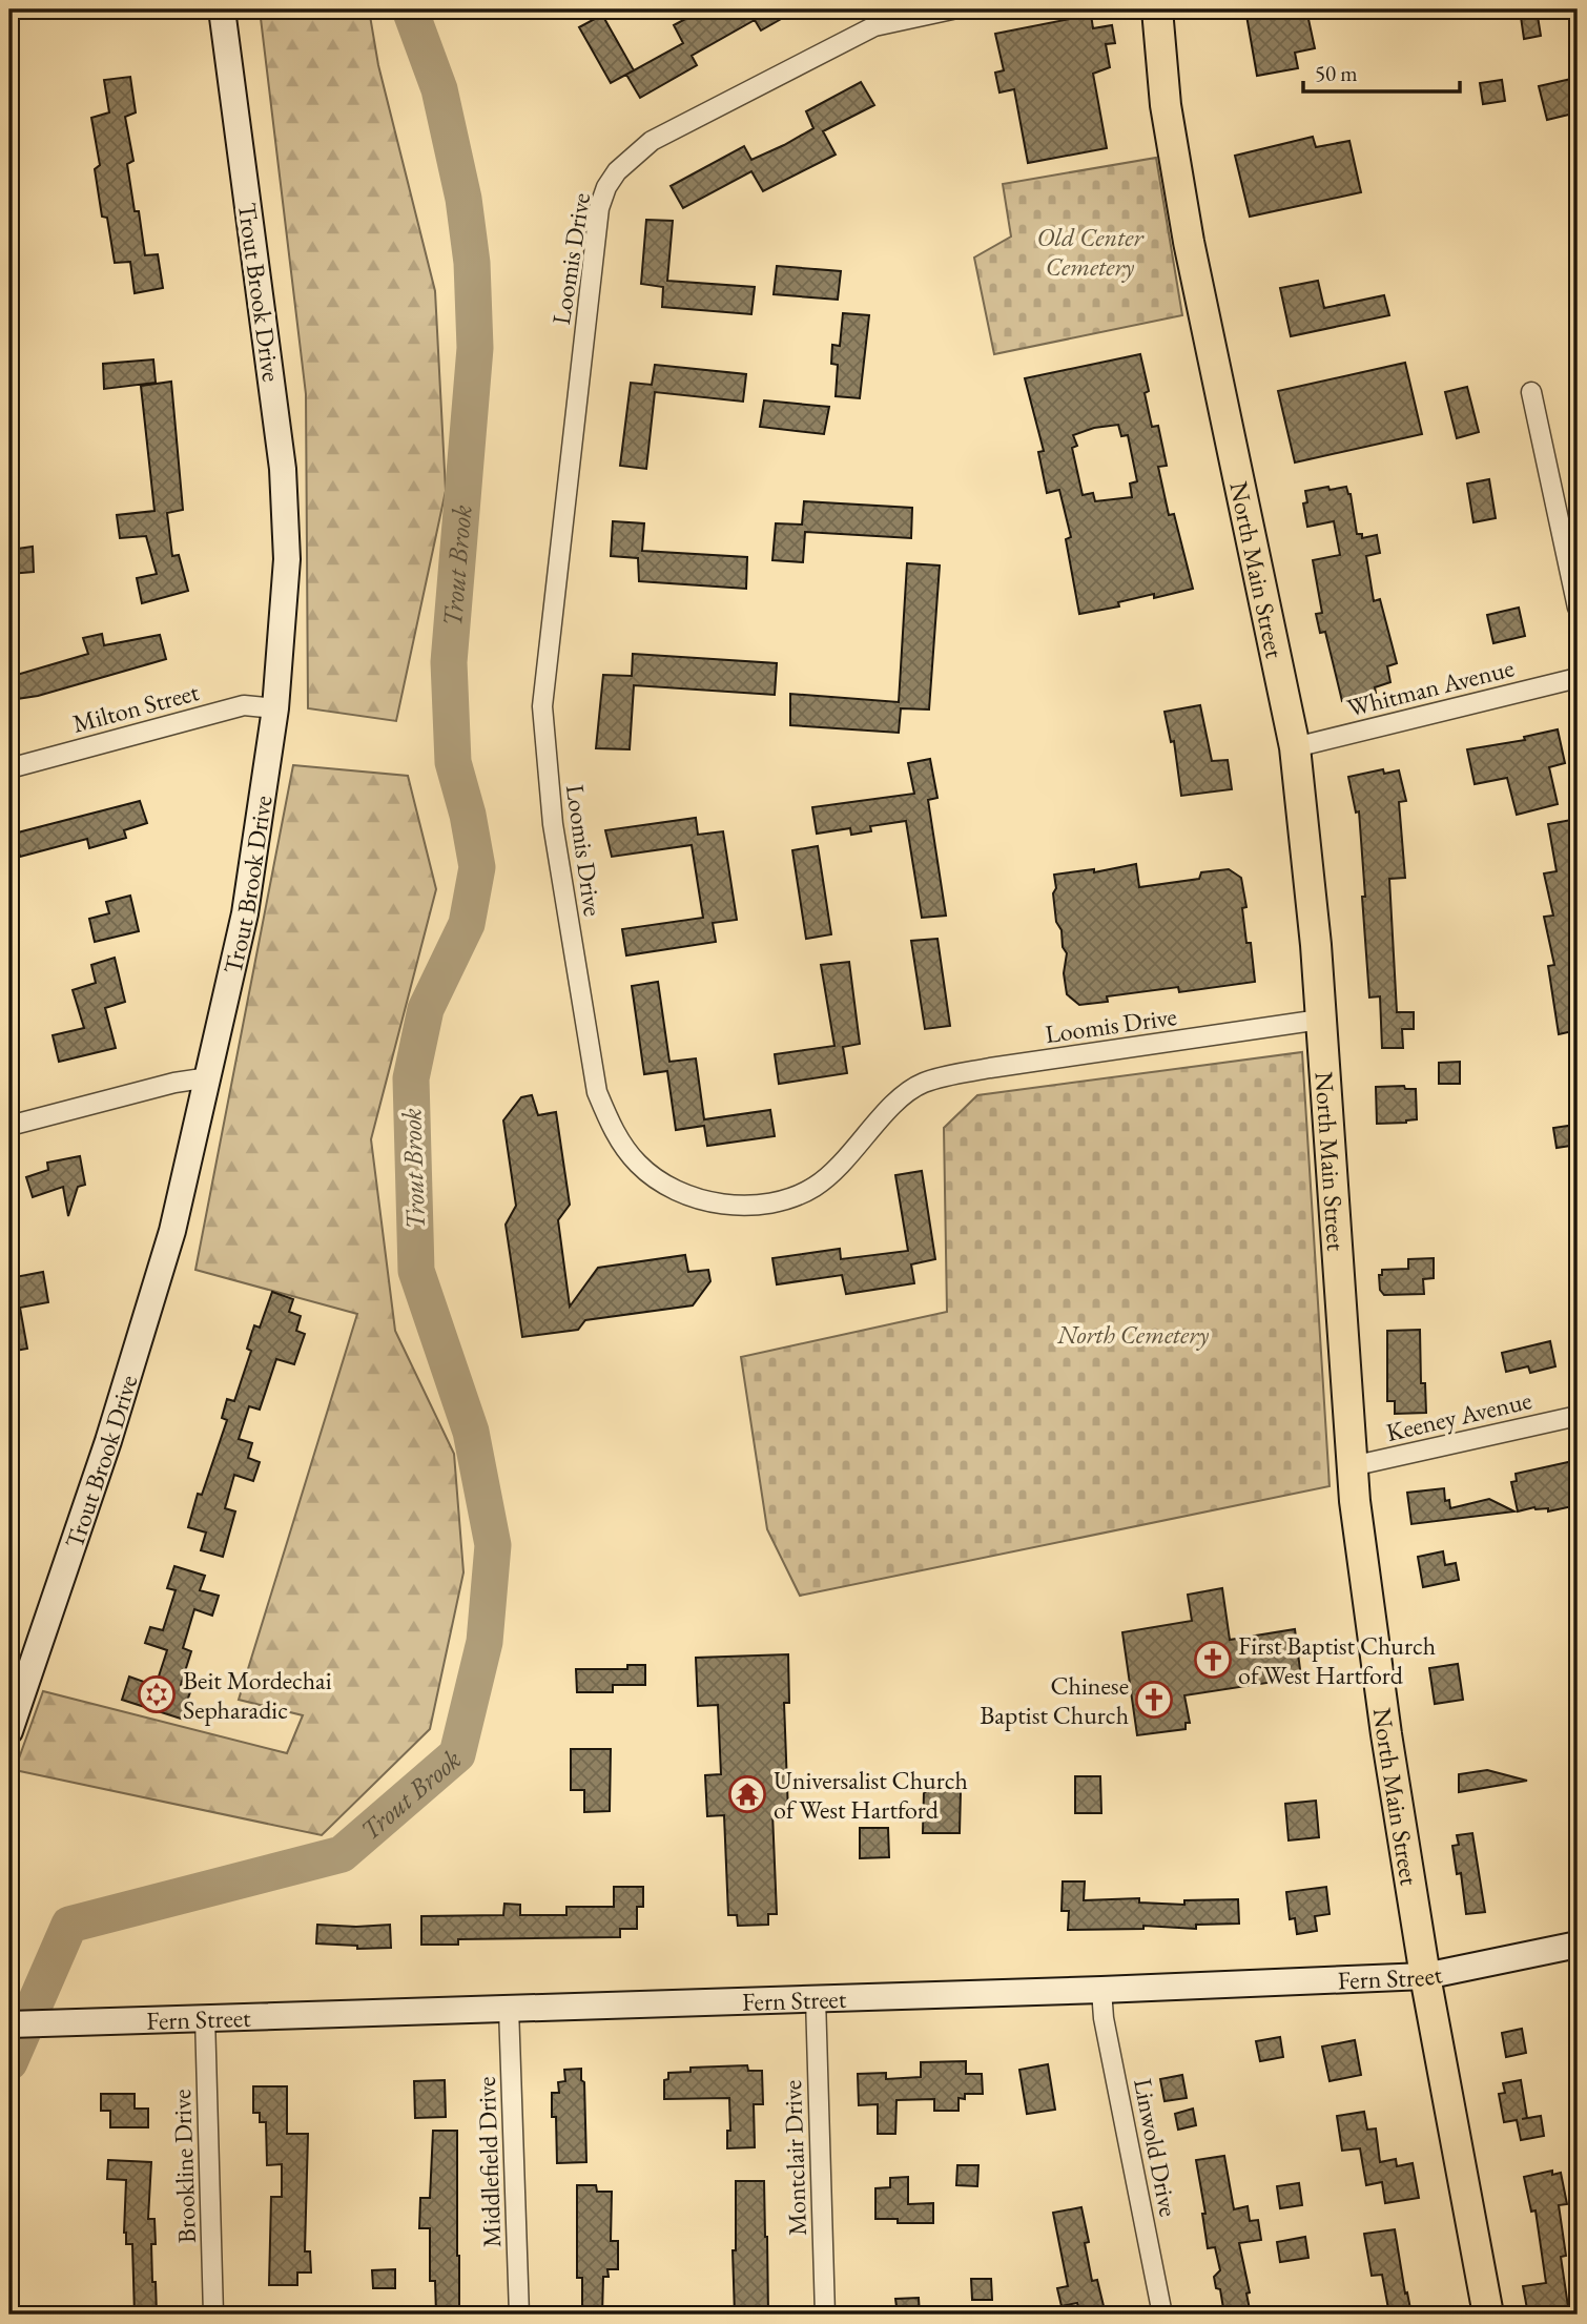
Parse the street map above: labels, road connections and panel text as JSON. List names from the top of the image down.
{
  "streets": {
    "main road": ["Trout Brook Drive", "North Main Street", "Fern Street"],
    "street": [
      "Loomis Drive",
      "Whitman Avenue",
      "Milton Street",
      "Keeney Avenue",
      "Linwold Drive",
      "Montclair Drive",
      "Middlefield Drive",
      "Brookline Drive"
    ]
  },
  "crossings": [
    ["Loomis Drive", "North Main Street"],
    ["Trout Brook Drive", "Milton Street"],
    ["North Main Street", "Whitman Avenue"],
    ["North Main Street", "Keeney Avenue"],
    ["North Main Street", "Fern Street"],
    ["Fern Street", "Linwold Drive"],
    ["Fern Street", "Montclair Drive"],
    ["Fern Street", "Middlefield Drive"],
    ["Fern Street", "Brookline Drive"]
  ],
  "water": ["Trout Brook"],
  "parks": ["Old Center Cemetery", "North Cemetery"],
  "places": {
    "church": ["First Baptist Church of West Hartford", "Chinese Baptist Church"],
    "synagogue": ["Beit Mordechai Sepharadic"],
    "temple": ["Universalist Church of West Hartford"]
  },
  "scale_bar": "50 m"
}
